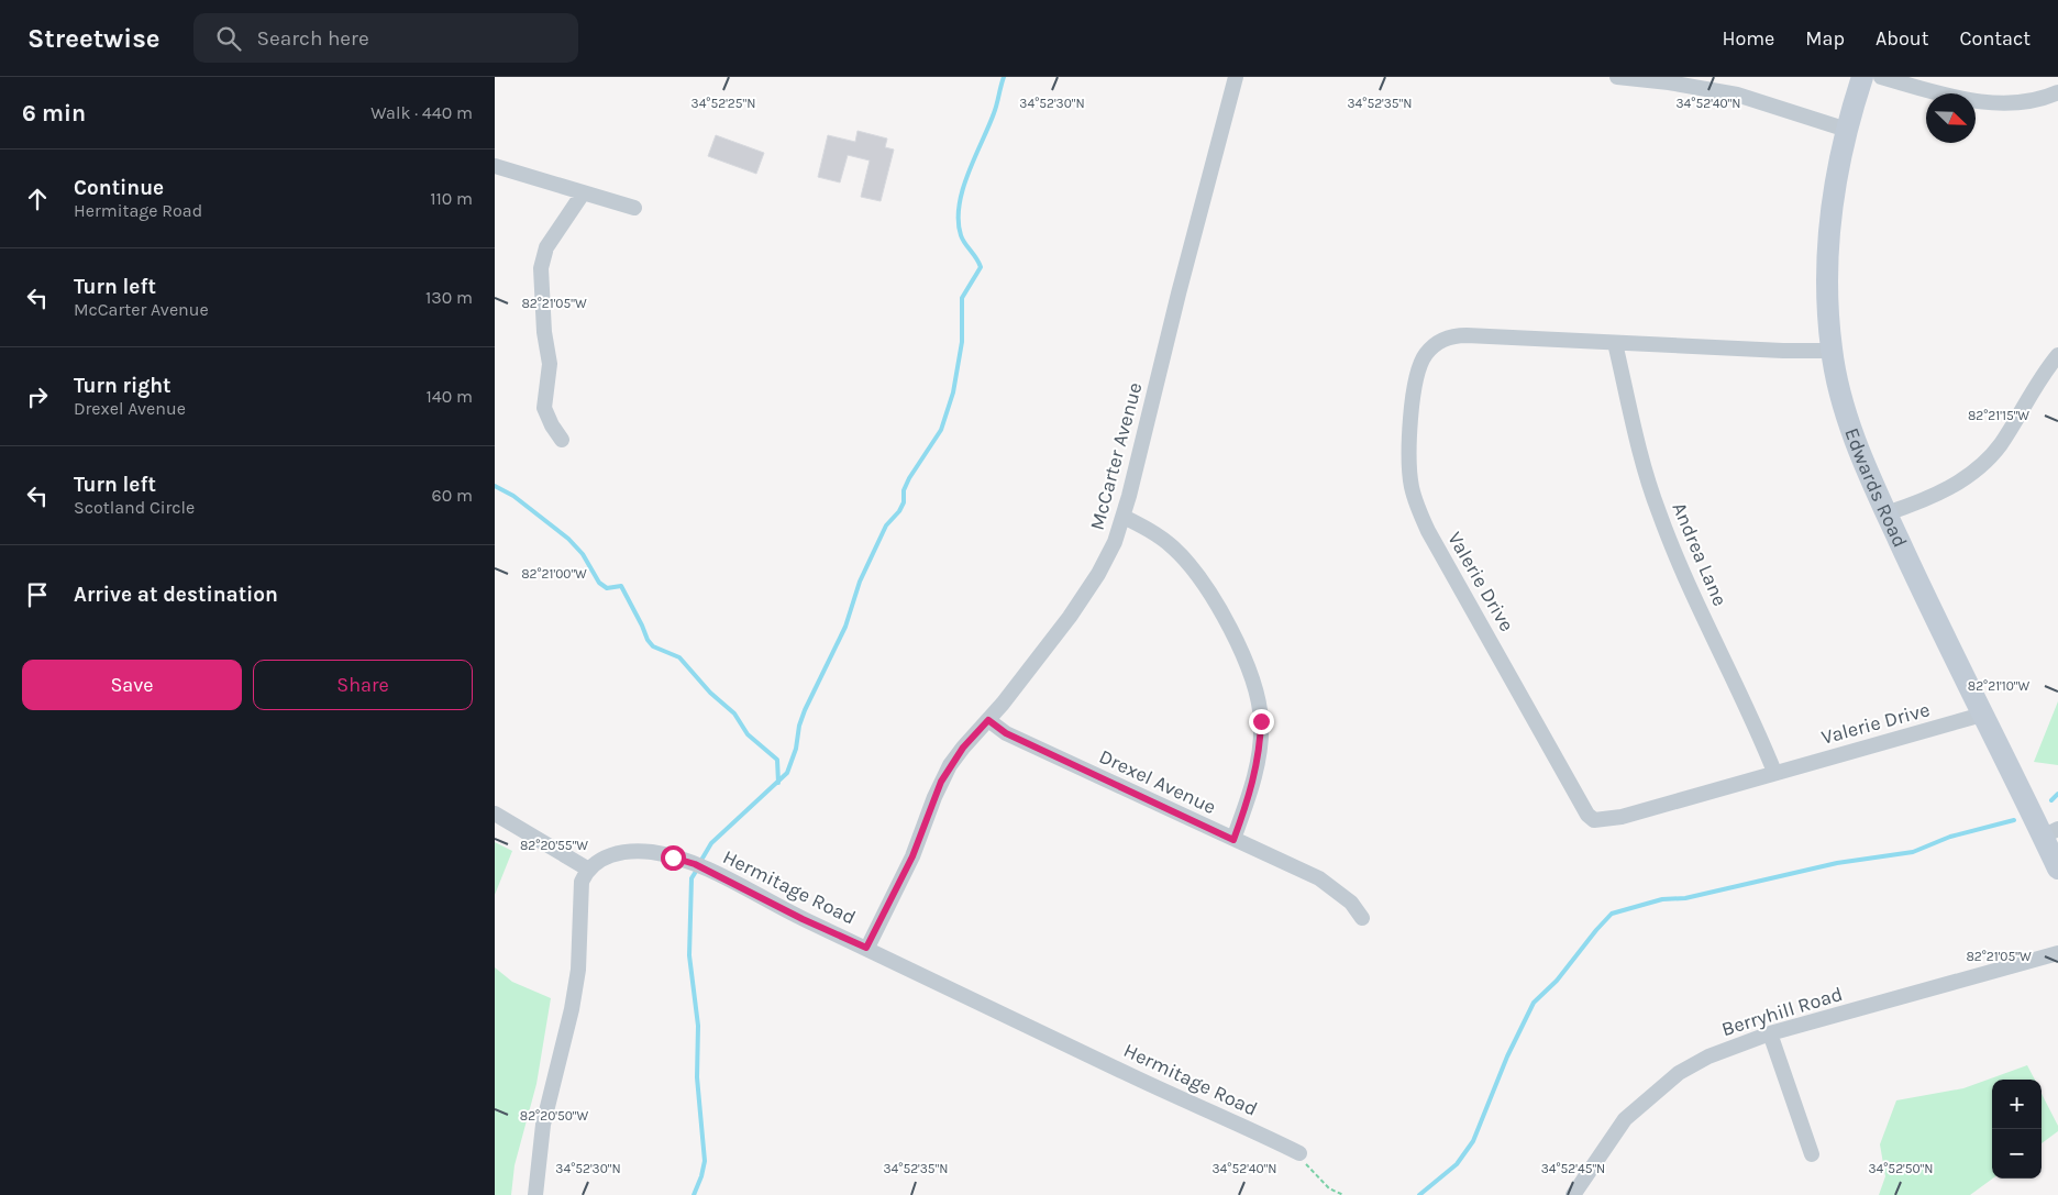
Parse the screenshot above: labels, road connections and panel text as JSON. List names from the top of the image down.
{
  "streets": {
    "street": [
      "McCarter Avenue",
      "Edwards Road",
      "Andrea Lane",
      "Valerie Drive",
      "Drexel Avenue",
      "Hermitage Road",
      "Berryhill Road"
    ]
  },
  "crossings": [
    ["McCarter Avenue", "Drexel Avenue"],
    ["McCarter Avenue", "Hermitage Road"],
    ["Edwards Road", "Valerie Drive"],
    ["Andrea Lane", "Valerie Drive"]
  ],
  "north": "bottom right",
  "page": {
    "header": "Streetwise",
    "search": "Search here",
    "nav": [
      "Home",
      "Map",
      "About",
      "Contact"
    ],
    "heading": ["6 min", "Walk · 440 m"],
    "list": [
      ["Continue", "Hermitage Road", "110 m"],
      ["Turn left", "McCarter Avenue", "130 m"],
      ["Turn right", "Drexel Avenue", "140 m"],
      ["Turn left", "Scotland Circle", "60 m"],
      "Arrive at destination"
    ],
    "buttons": ["Save", "Share"],
    "map_buttons": ["+", "−"]
  },
  "coordinates": [
    "34°52'25\"N",
    "34°52'30\"N",
    "34°52'35\"N",
    "34°52'40\"N",
    "82°21'05\"W",
    "82°21'15\"W",
    "82°21'00\"W",
    "82°21'10\"W",
    "82°20'55\"W",
    "82°20'50\"W",
    "34°52'45\"N",
    "34°52'50\"N"
  ]
}
